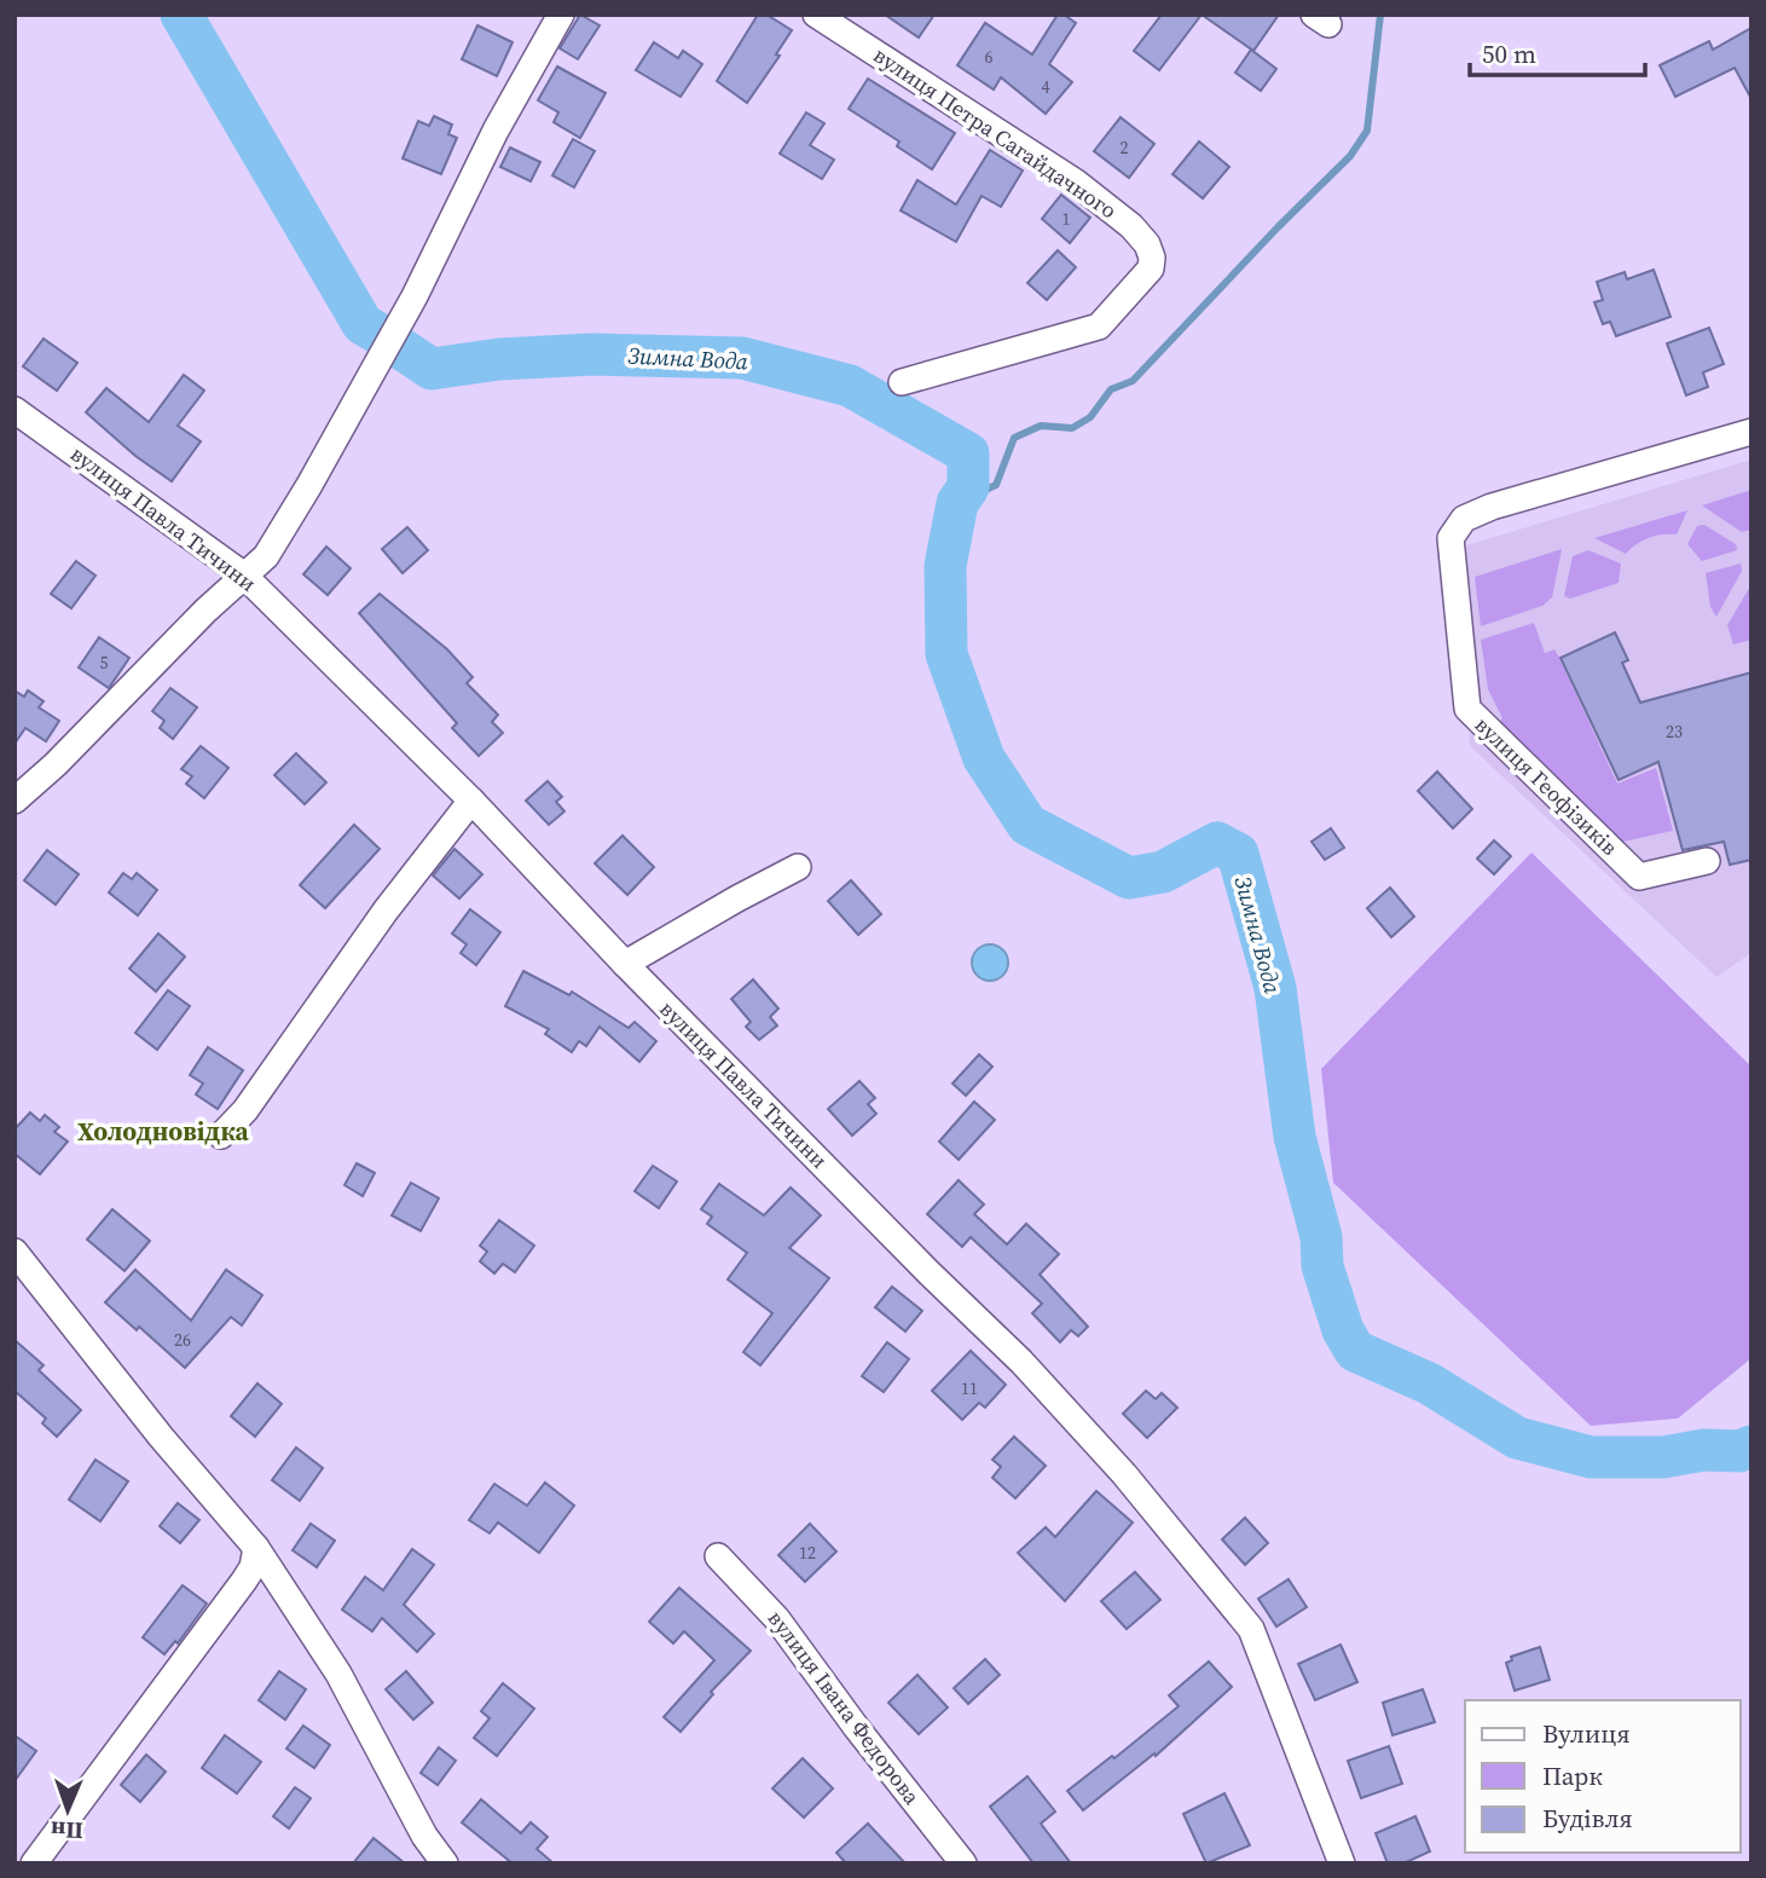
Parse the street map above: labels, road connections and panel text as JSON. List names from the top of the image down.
{
  "streets": {
    "street": [
      "вулиця Петра Сагайдачного",
      "вулиця Павла Тичини",
      "вулиця Геофізиків",
      "вулиця Івана Федорова"
    ]
  },
  "districts": ["Холодновідка"],
  "water": ["Зимна Вода"],
  "house_numbers": [
    "6",
    "4",
    "2",
    "1",
    "5",
    "23",
    "26",
    "11",
    "12"
  ],
  "legend": ["Вулиця", "Парк", "Будівля"],
  "scale_bar": "50 m",
  "north": "bottom"
}
